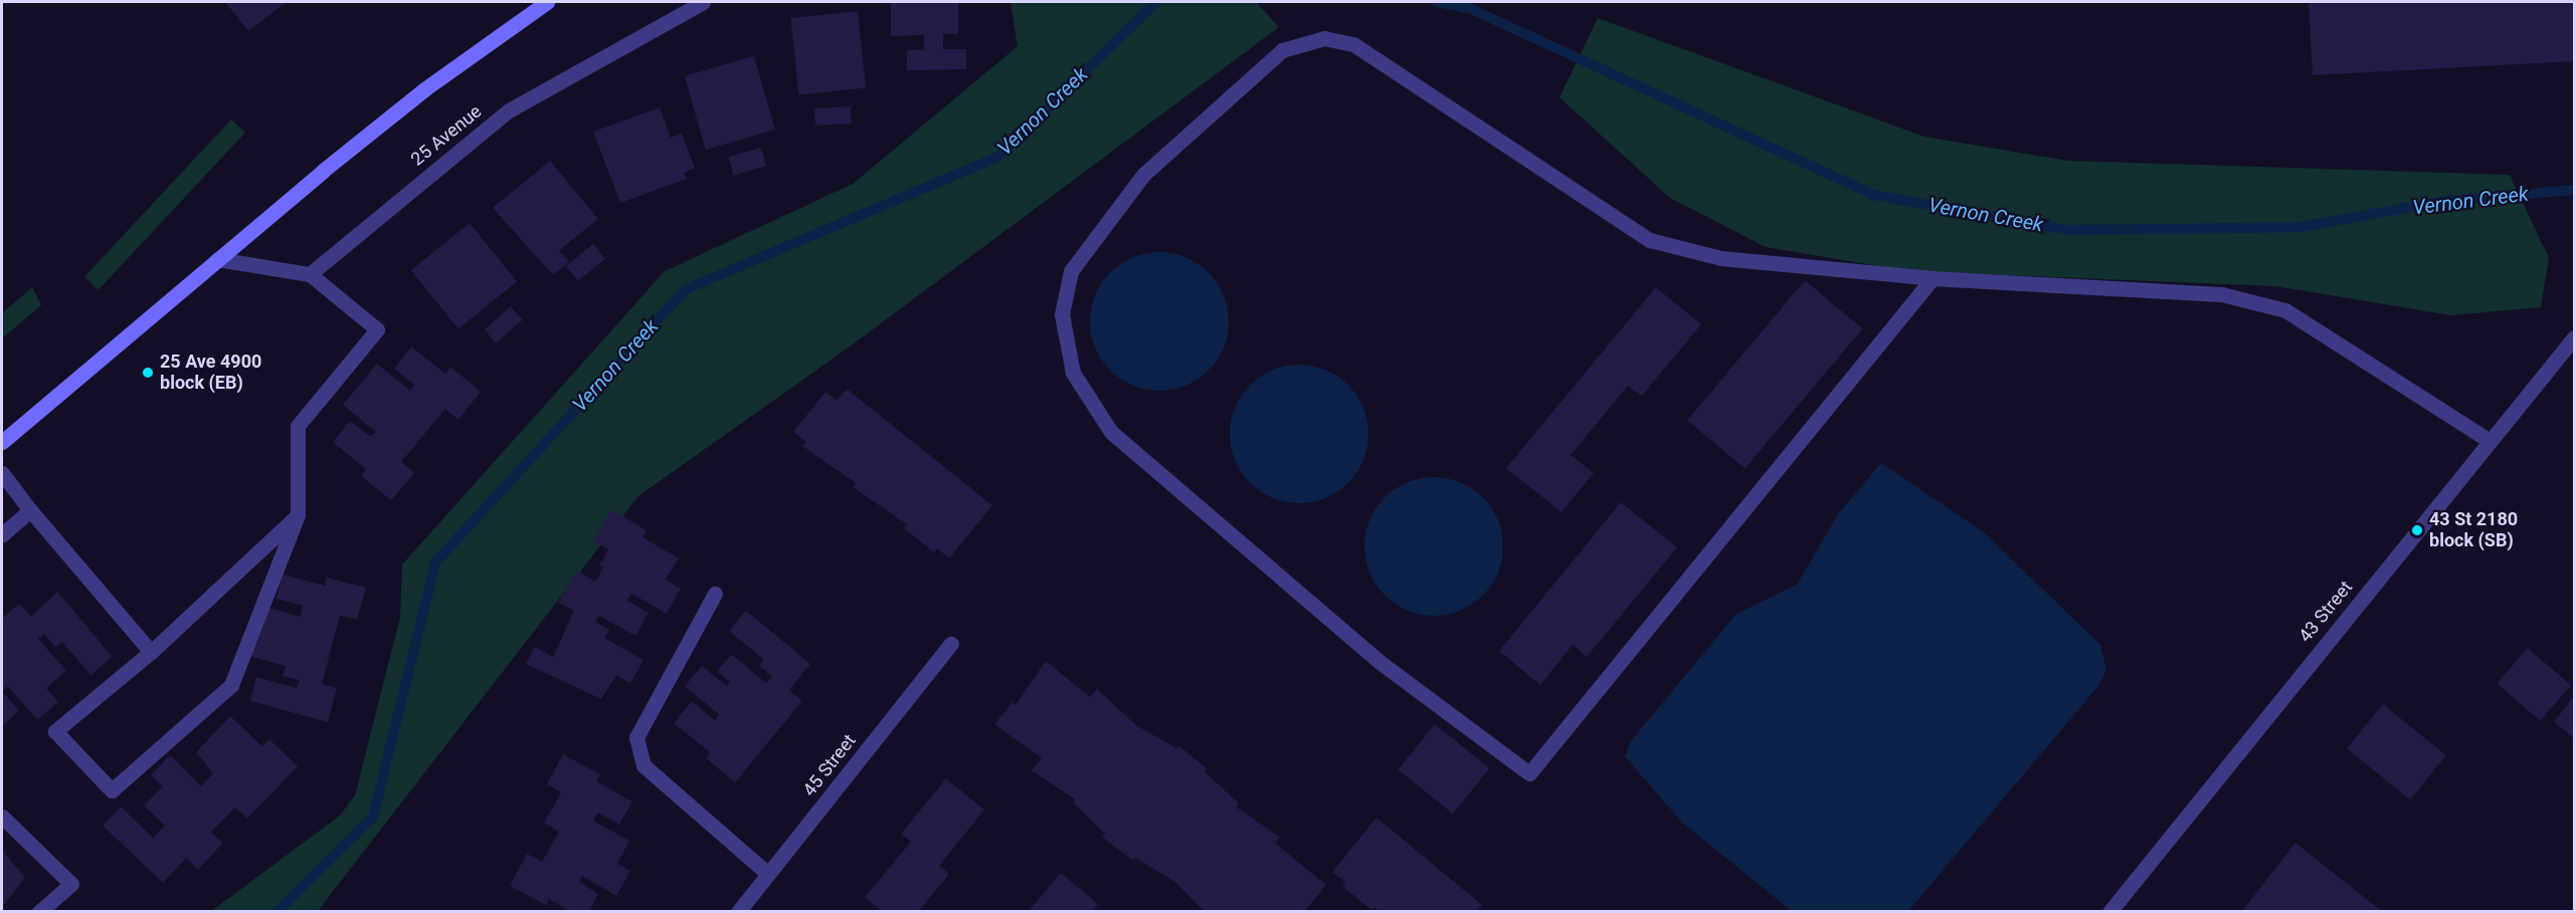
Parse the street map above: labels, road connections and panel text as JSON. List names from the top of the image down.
{
  "streets": {
    "street": ["25 Avenue", "43 Street", "45 Street"]
  },
  "water": ["Vernon Creek"],
  "places": ["25 Ave 4900 block (EB)", "43 St 2180 block (SB)"]
}
